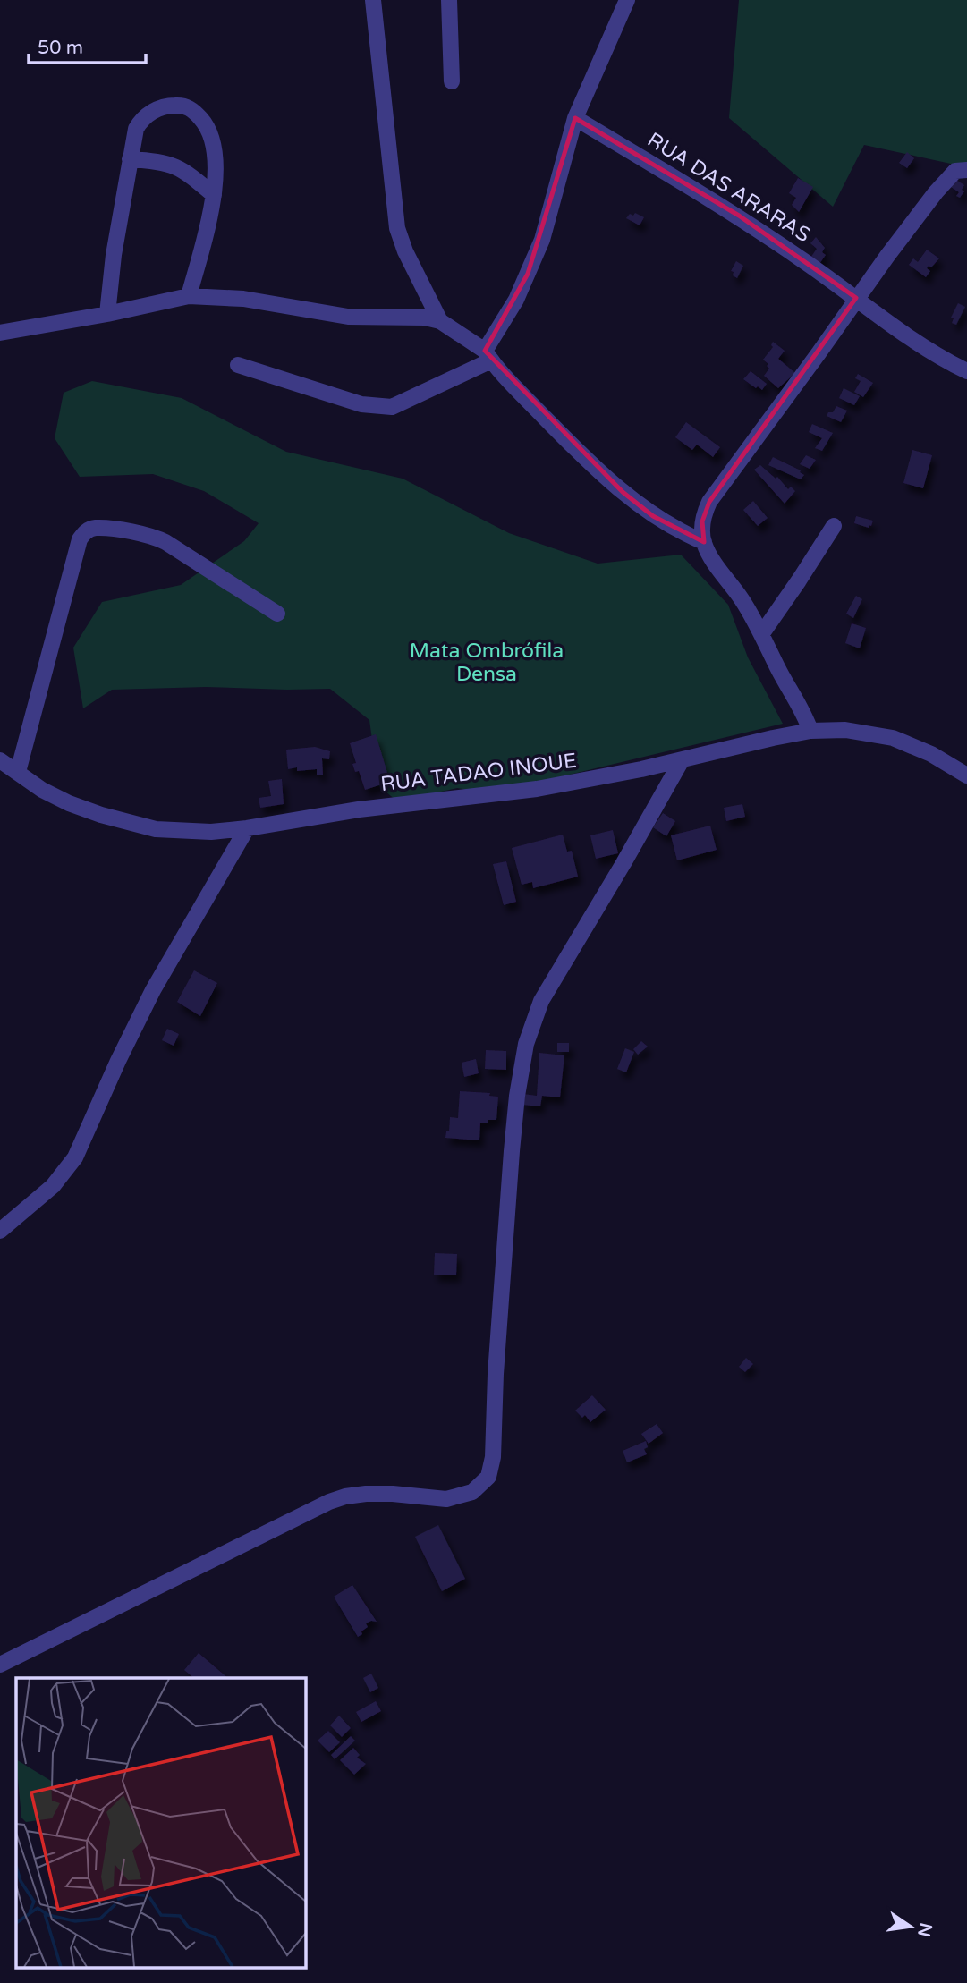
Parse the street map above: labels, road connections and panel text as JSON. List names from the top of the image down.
{
  "streets": {
    "street": ["RUA DAS ARARAS", "RUA TADAO INOUE"]
  },
  "parks": ["Mata Ombrófila Densa"],
  "scale_bar": "50 m",
  "north": "right"
}
